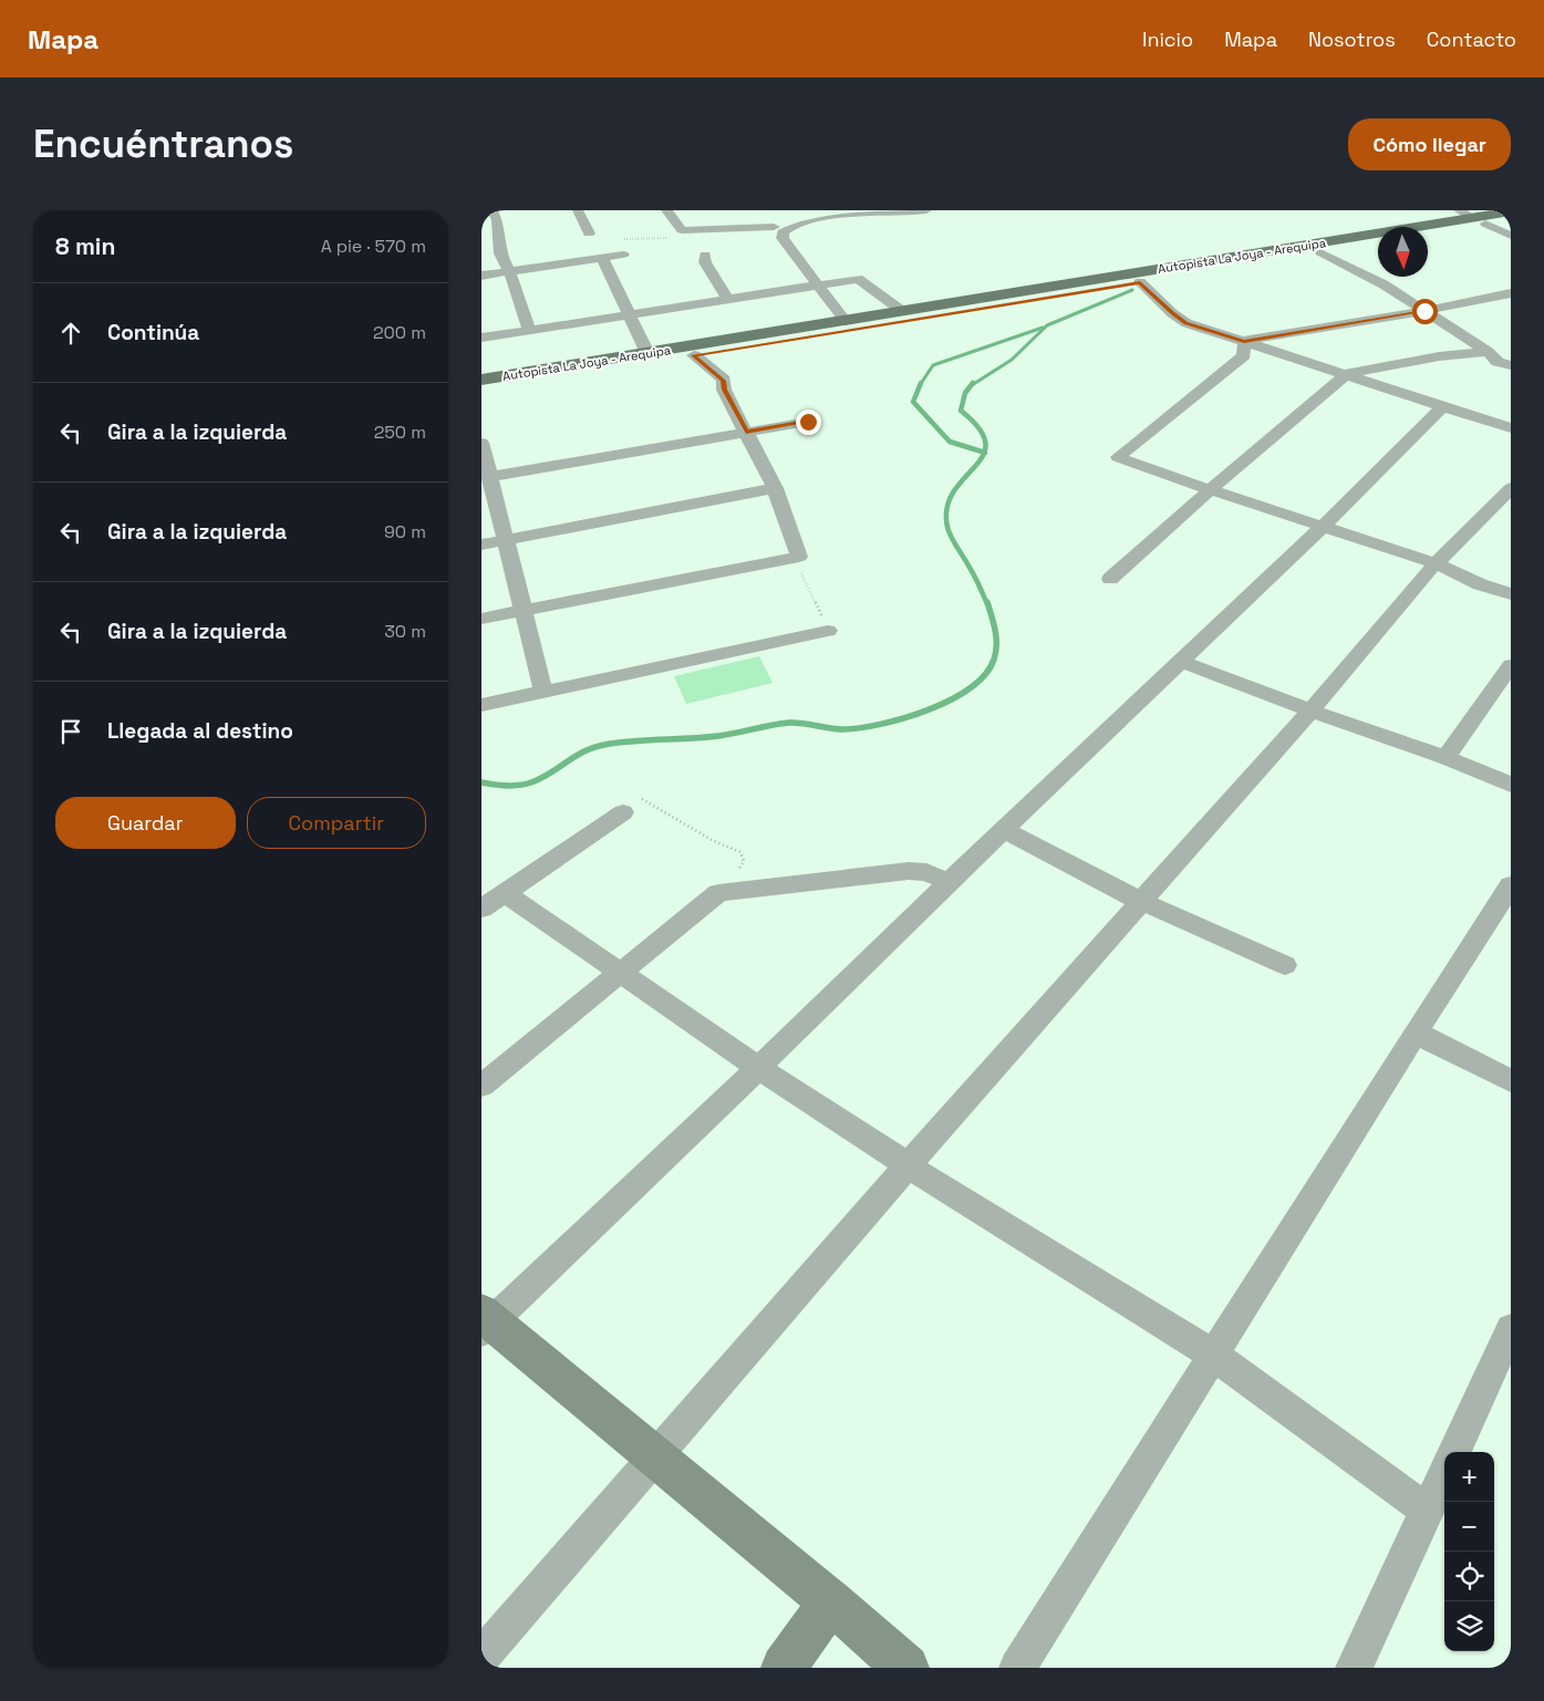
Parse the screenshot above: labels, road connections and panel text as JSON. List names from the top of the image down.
{
  "streets": {
    "main road": ["Autopista La Joya - Arequipa"]
  },
  "north": "bottom",
  "page": {
    "header": "Mapa",
    "nav": [
      "Inicio",
      "Mapa",
      "Nosotros",
      "Contacto"
    ],
    "buttons": [
      "Cómo llegar",
      ["Guardar", "Compartir"]
    ],
    "title": "Encuéntranos",
    "heading": ["8 min", "A pie · 570 m"],
    "list": [
      ["Continúa", "200 m"],
      ["Gira a la izquierda", "250 m"],
      ["Gira a la izquierda", "90 m"],
      ["Gira a la izquierda", "30 m"],
      "Llegada al destino"
    ],
    "map_buttons": ["+", "−"]
  }
}
